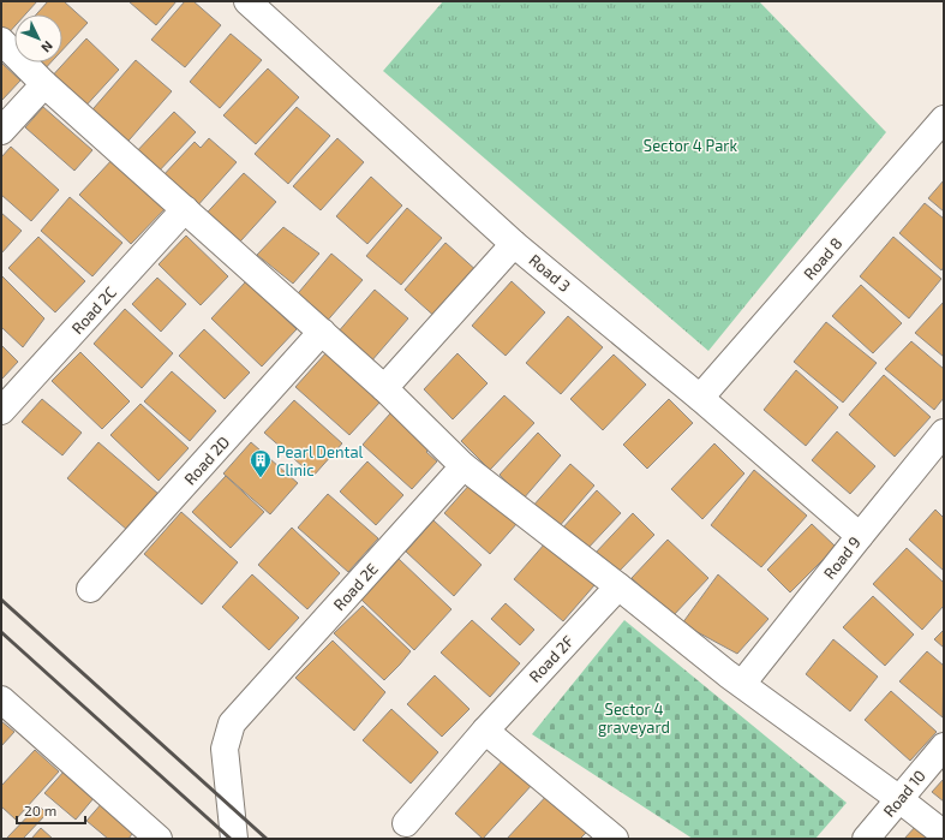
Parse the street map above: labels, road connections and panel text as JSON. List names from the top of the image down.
{
  "streets": {
    "street": [
      "Road 8",
      "Road 3",
      "Road 2C",
      "Road 2D",
      "Road 9",
      "Road 2E",
      "Road 2F",
      "Road 10"
    ]
  },
  "crossings": [
    ["Road 8", "Road 3"],
    ["Road 3", "Road 9"]
  ],
  "parks": ["Sector 4 Park", "Sector 4 graveyard"],
  "places": {
    "building": ["Pearl Dental Clinic"]
  },
  "scale_bar": "20 m",
  "north": "bottom right"
}
